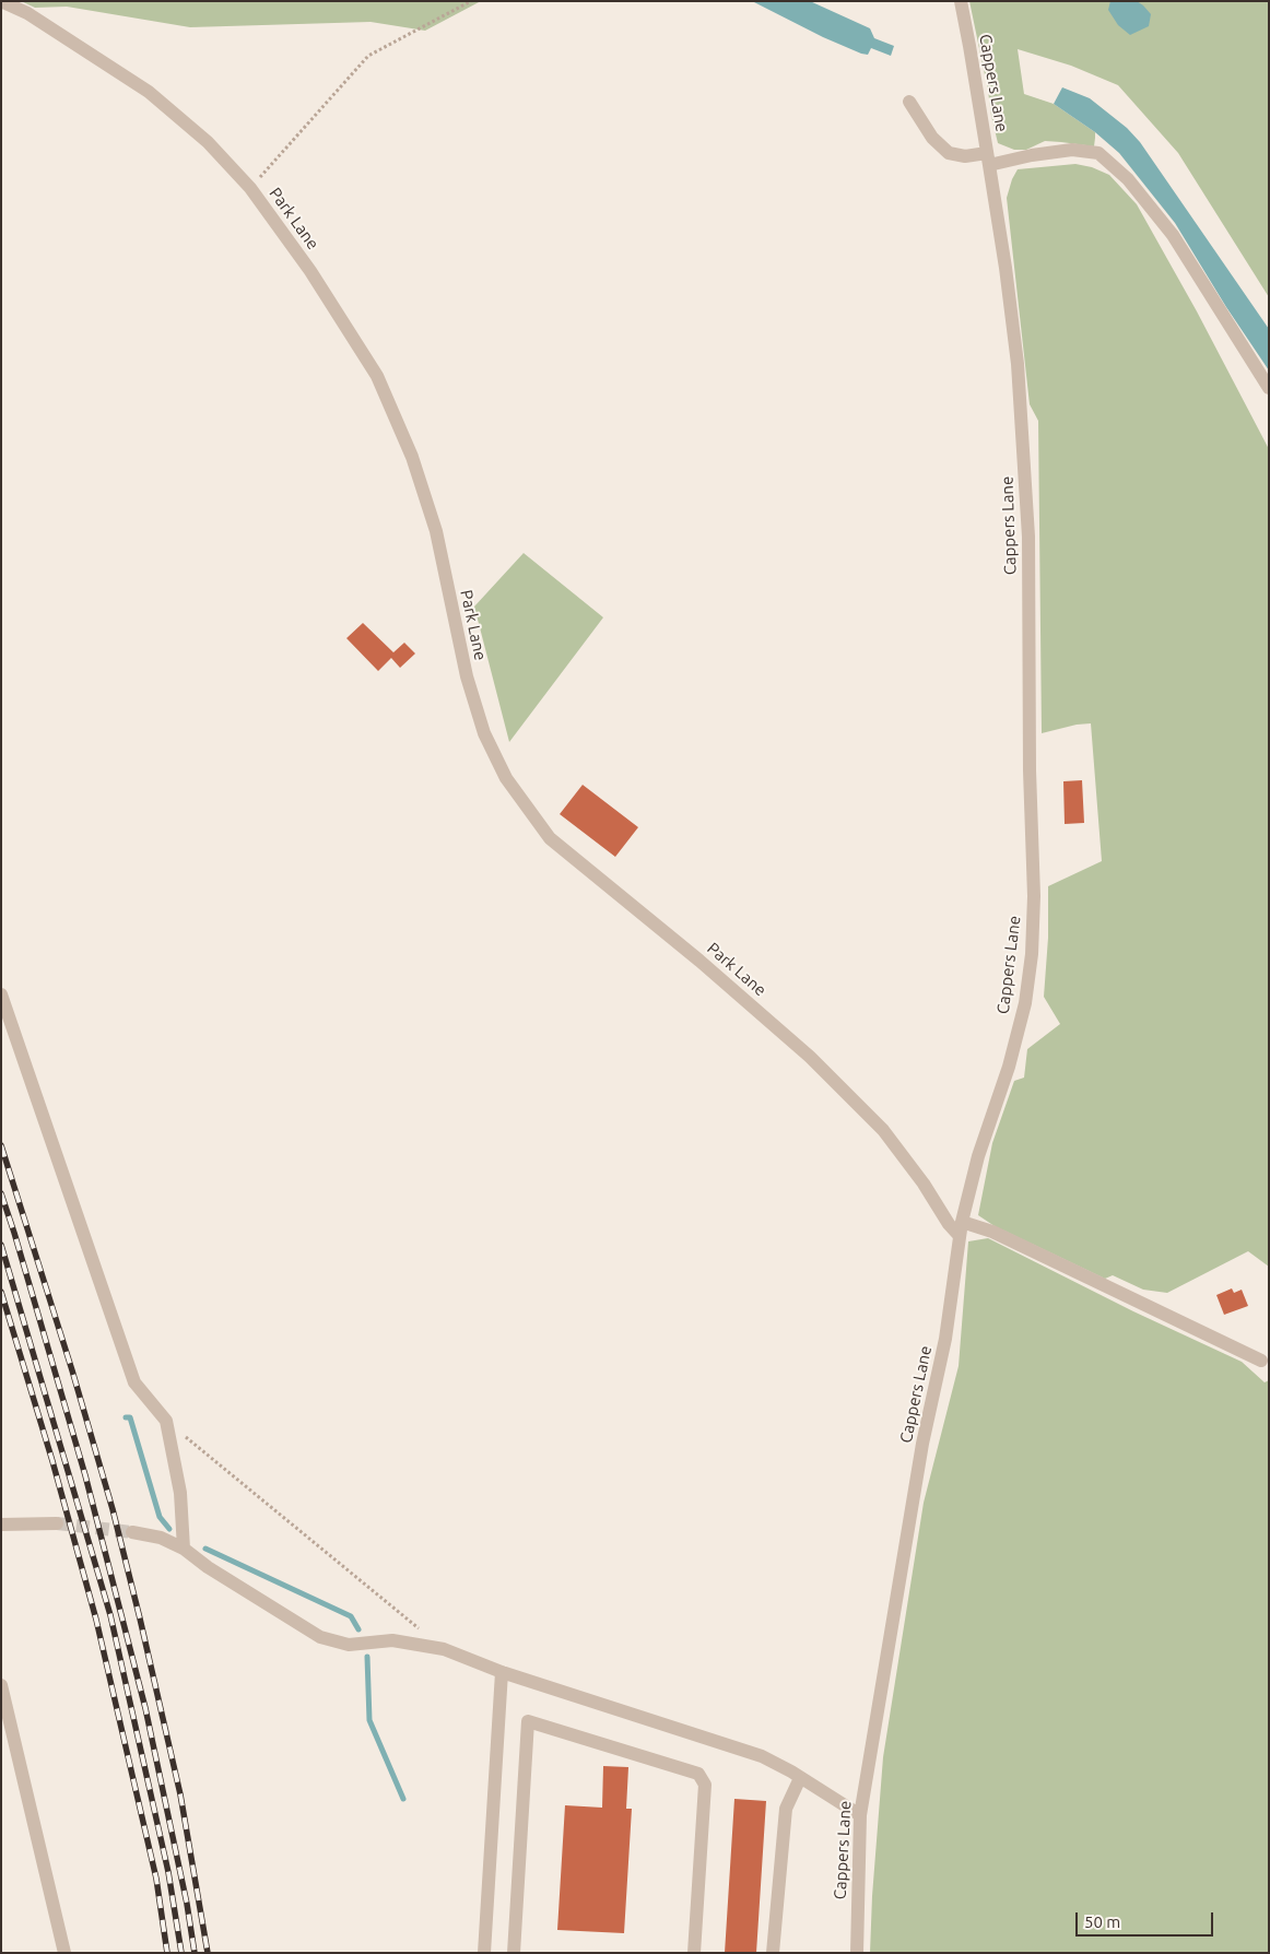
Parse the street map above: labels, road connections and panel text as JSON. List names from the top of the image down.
{
  "streets": {
    "street": ["Cappers Lane", "Park Lane"]
  },
  "crossings": [
    ["Cappers Lane", "Park Lane"]
  ],
  "scale_bar": "50 m"
}
